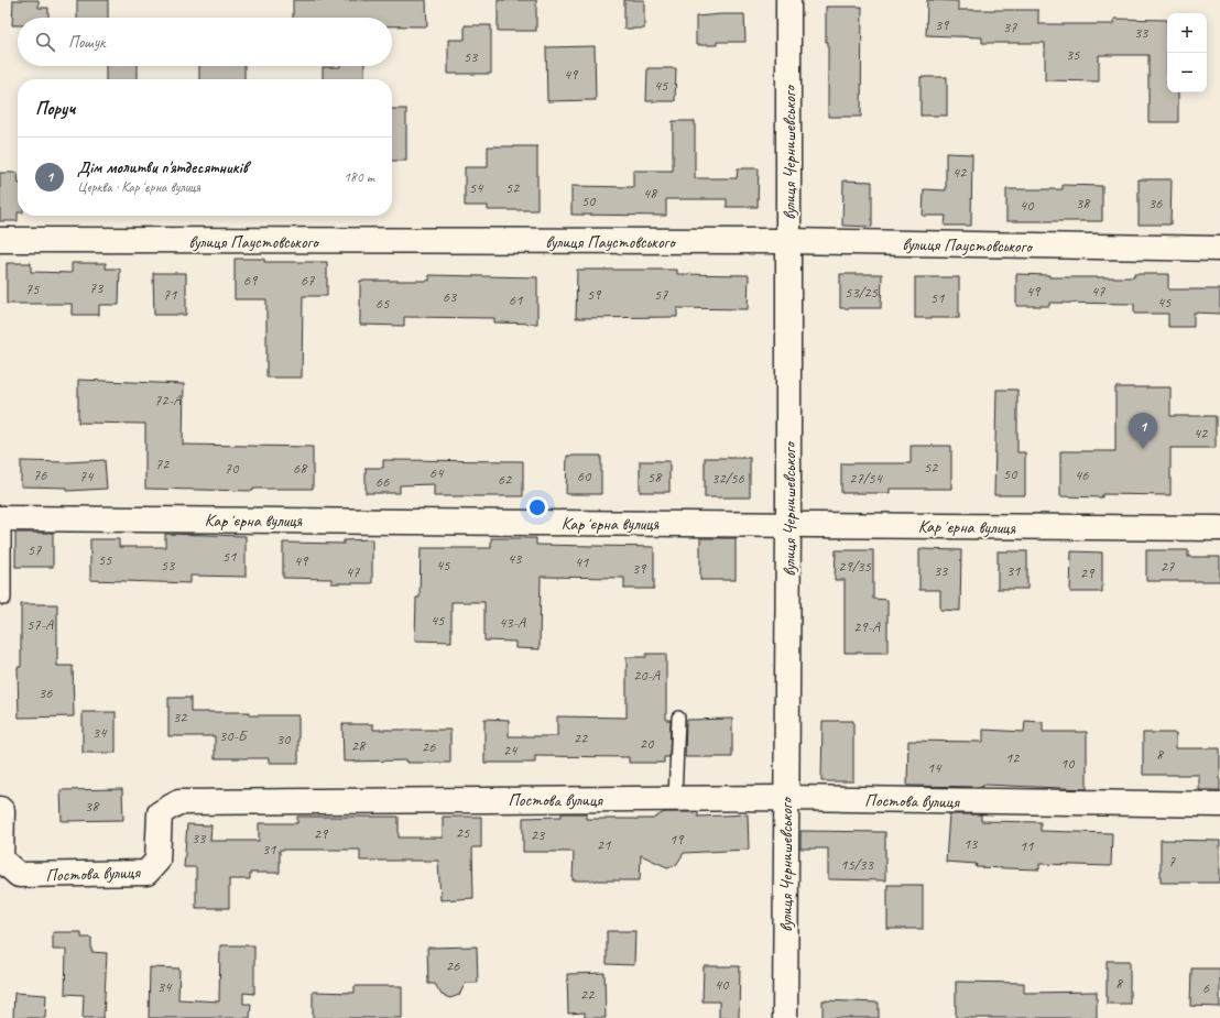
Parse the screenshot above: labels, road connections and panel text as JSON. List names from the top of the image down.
{
  "streets": {
    "street": [
      "вулиця Чернишевського",
      "вулиця Паустовського",
      "Карʼєрна вулиця",
      "Постова вулиця"
    ]
  },
  "crossings": [
    ["вулиця Чернишевського", "вулиця Паустовського"],
    ["вулиця Чернишевського", "Карʼєрна вулиця"],
    ["вулиця Чернишевського", "Постова вулиця"]
  ],
  "house_numbers": [
    "39",
    "37",
    "33",
    "35",
    "53",
    "49",
    "45",
    "42",
    "54",
    "52",
    "48",
    "50",
    "38",
    "36",
    "40",
    "69",
    "67",
    "73",
    "75",
    "49",
    "47",
    "53/25",
    "71",
    "59",
    "57",
    "63",
    "51",
    "61",
    "45",
    "65",
    "72-А",
    "42",
    "72",
    "52",
    "70",
    "68",
    "64",
    "50",
    "76",
    "46",
    "74",
    "60",
    "58",
    "32/56",
    "27/54",
    "62",
    "66",
    "57",
    "51",
    "43",
    "55",
    "49",
    "41",
    "53",
    "45",
    "29/35",
    "27",
    "39",
    "33",
    "31",
    "47",
    "29",
    "45",
    "43-А",
    "57-А",
    "29-А",
    "20-А",
    "36",
    "32",
    "34",
    "30-Б",
    "22",
    "30",
    "20",
    "28",
    "26",
    "24",
    "8",
    "12",
    "10",
    "14",
    "38",
    "25",
    "29",
    "23",
    "33",
    "19",
    "13",
    "21",
    "11",
    "31",
    "7",
    "15/33",
    "26",
    "8",
    "40",
    "34",
    "6",
    "22"
  ],
  "page": {
    "map_buttons": ["+", "−"],
    "search": "Пошук",
    "heading": "Поруч",
    "list": [
      {
        "mark": "1",
        "name": "Дім молитви п'ятдесятників",
        "note": "Церква · Карʼєрна вулиця",
        "value": "180 m"
      }
    ],
    "pins": "1"
  }
}
